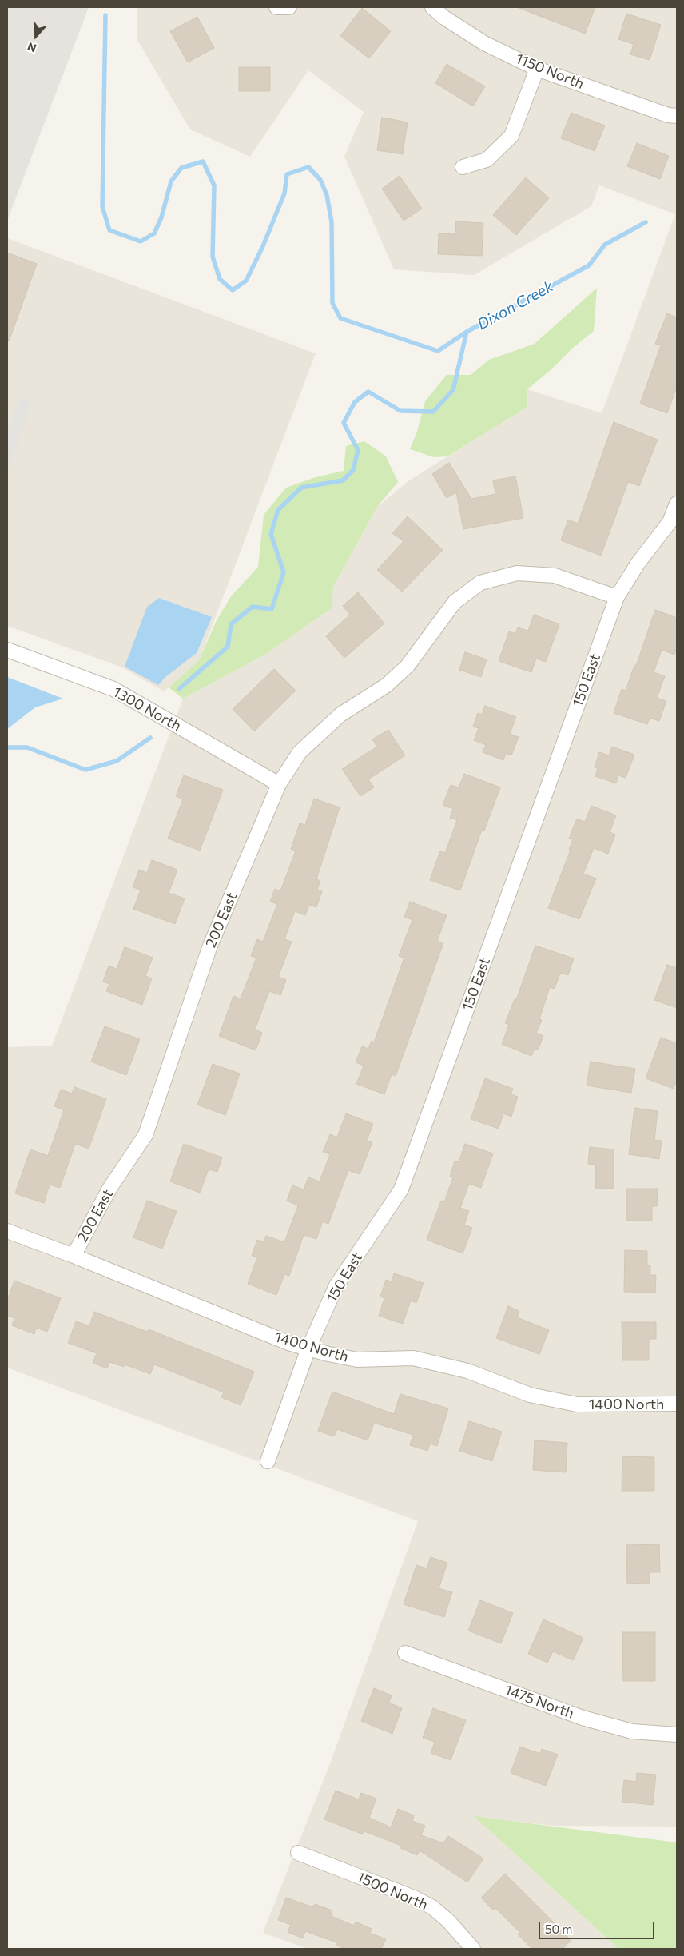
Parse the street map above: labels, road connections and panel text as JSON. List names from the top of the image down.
{
  "streets": {
    "street": [
      "1150 North",
      "150 East",
      "1300 North",
      "200 East",
      "1400 North",
      "1475 North",
      "1500 North"
    ]
  },
  "crossings": [
    ["150 East", "200 East"],
    ["150 East", "1400 North"],
    ["1300 North", "200 East"],
    ["200 East", "1400 North"]
  ],
  "water": ["Dixon Creek"],
  "scale_bar": "50 m",
  "north": "bottom"
}
